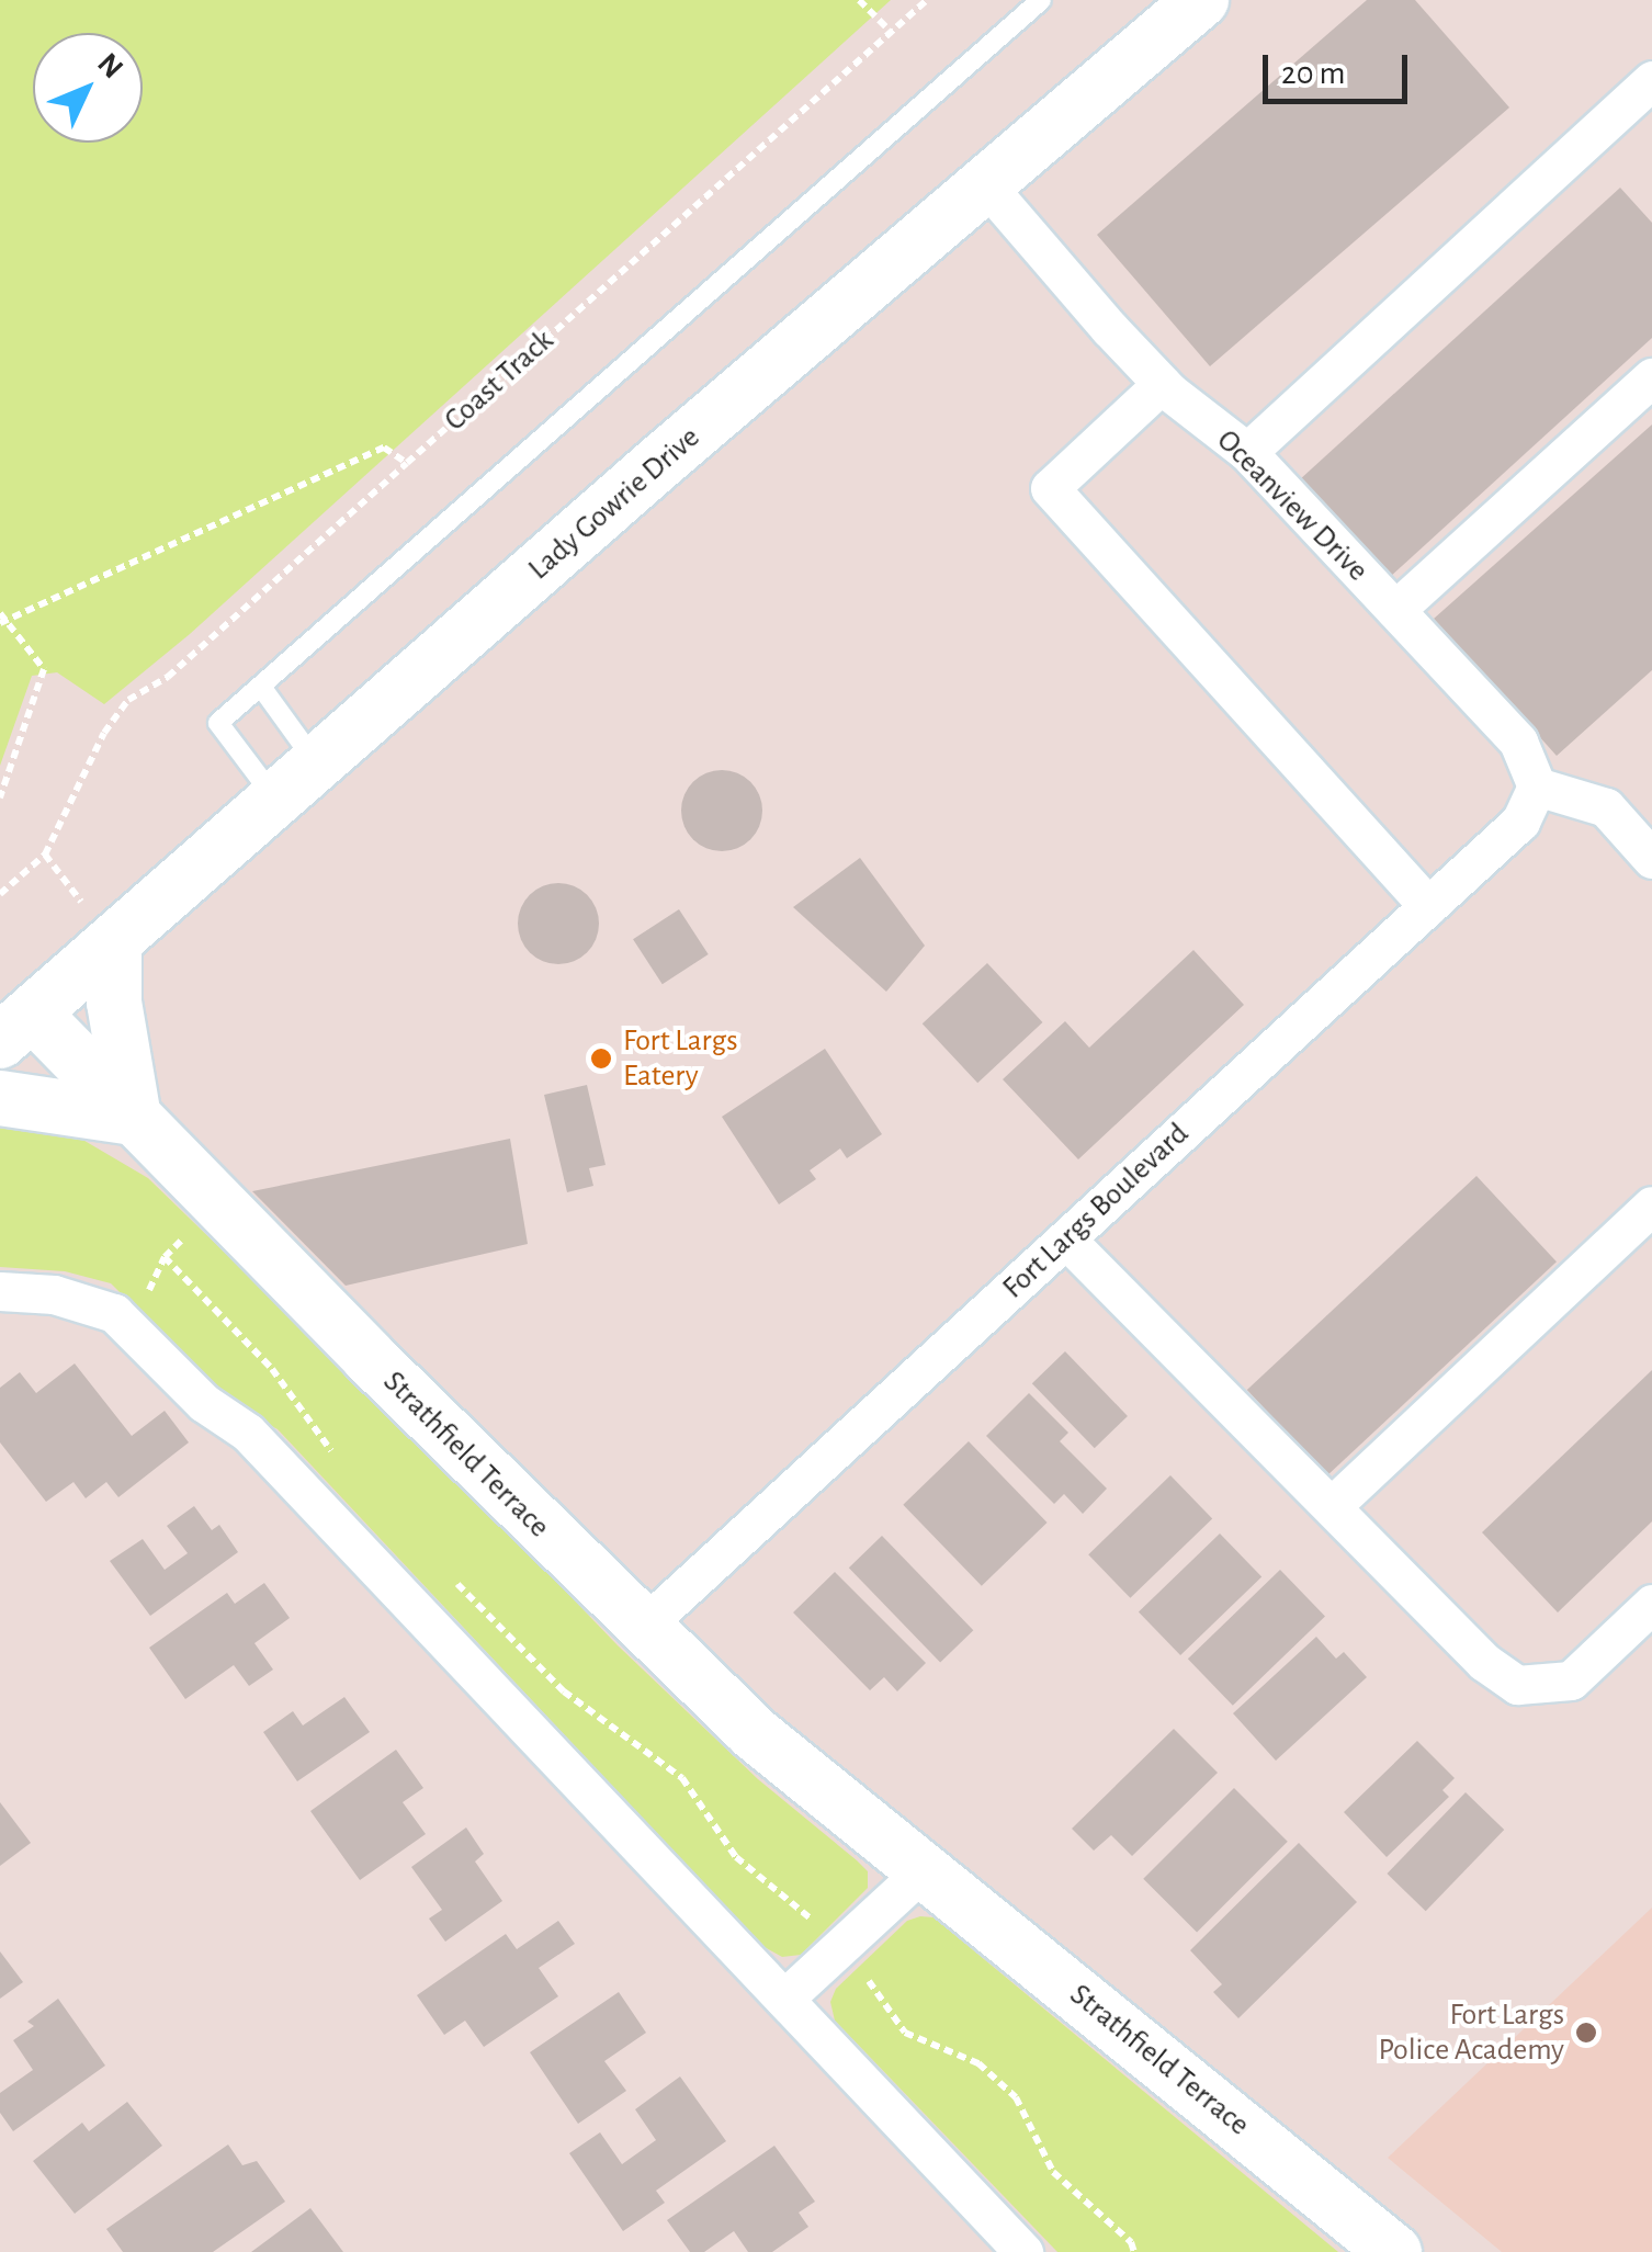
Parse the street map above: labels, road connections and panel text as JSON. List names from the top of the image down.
{
  "streets": {
    "main road": ["Lady Gowrie Drive", "Strathfield Terrace"],
    "street": ["Oceanview Drive", "Fort Largs Boulevard"],
    "path": ["Coast Track"]
  },
  "crossings": [
    ["Lady Gowrie Drive", "Oceanview Drive"],
    ["Lady Gowrie Drive", "Strathfield Terrace"],
    ["Oceanview Drive", "Fort Largs Boulevard"],
    ["Fort Largs Boulevard", "Strathfield Terrace"]
  ],
  "places": ["Fort Largs Eatery", "Fort Largs Police Academy"],
  "scale_bar": "20 m",
  "north": "top right"
}
